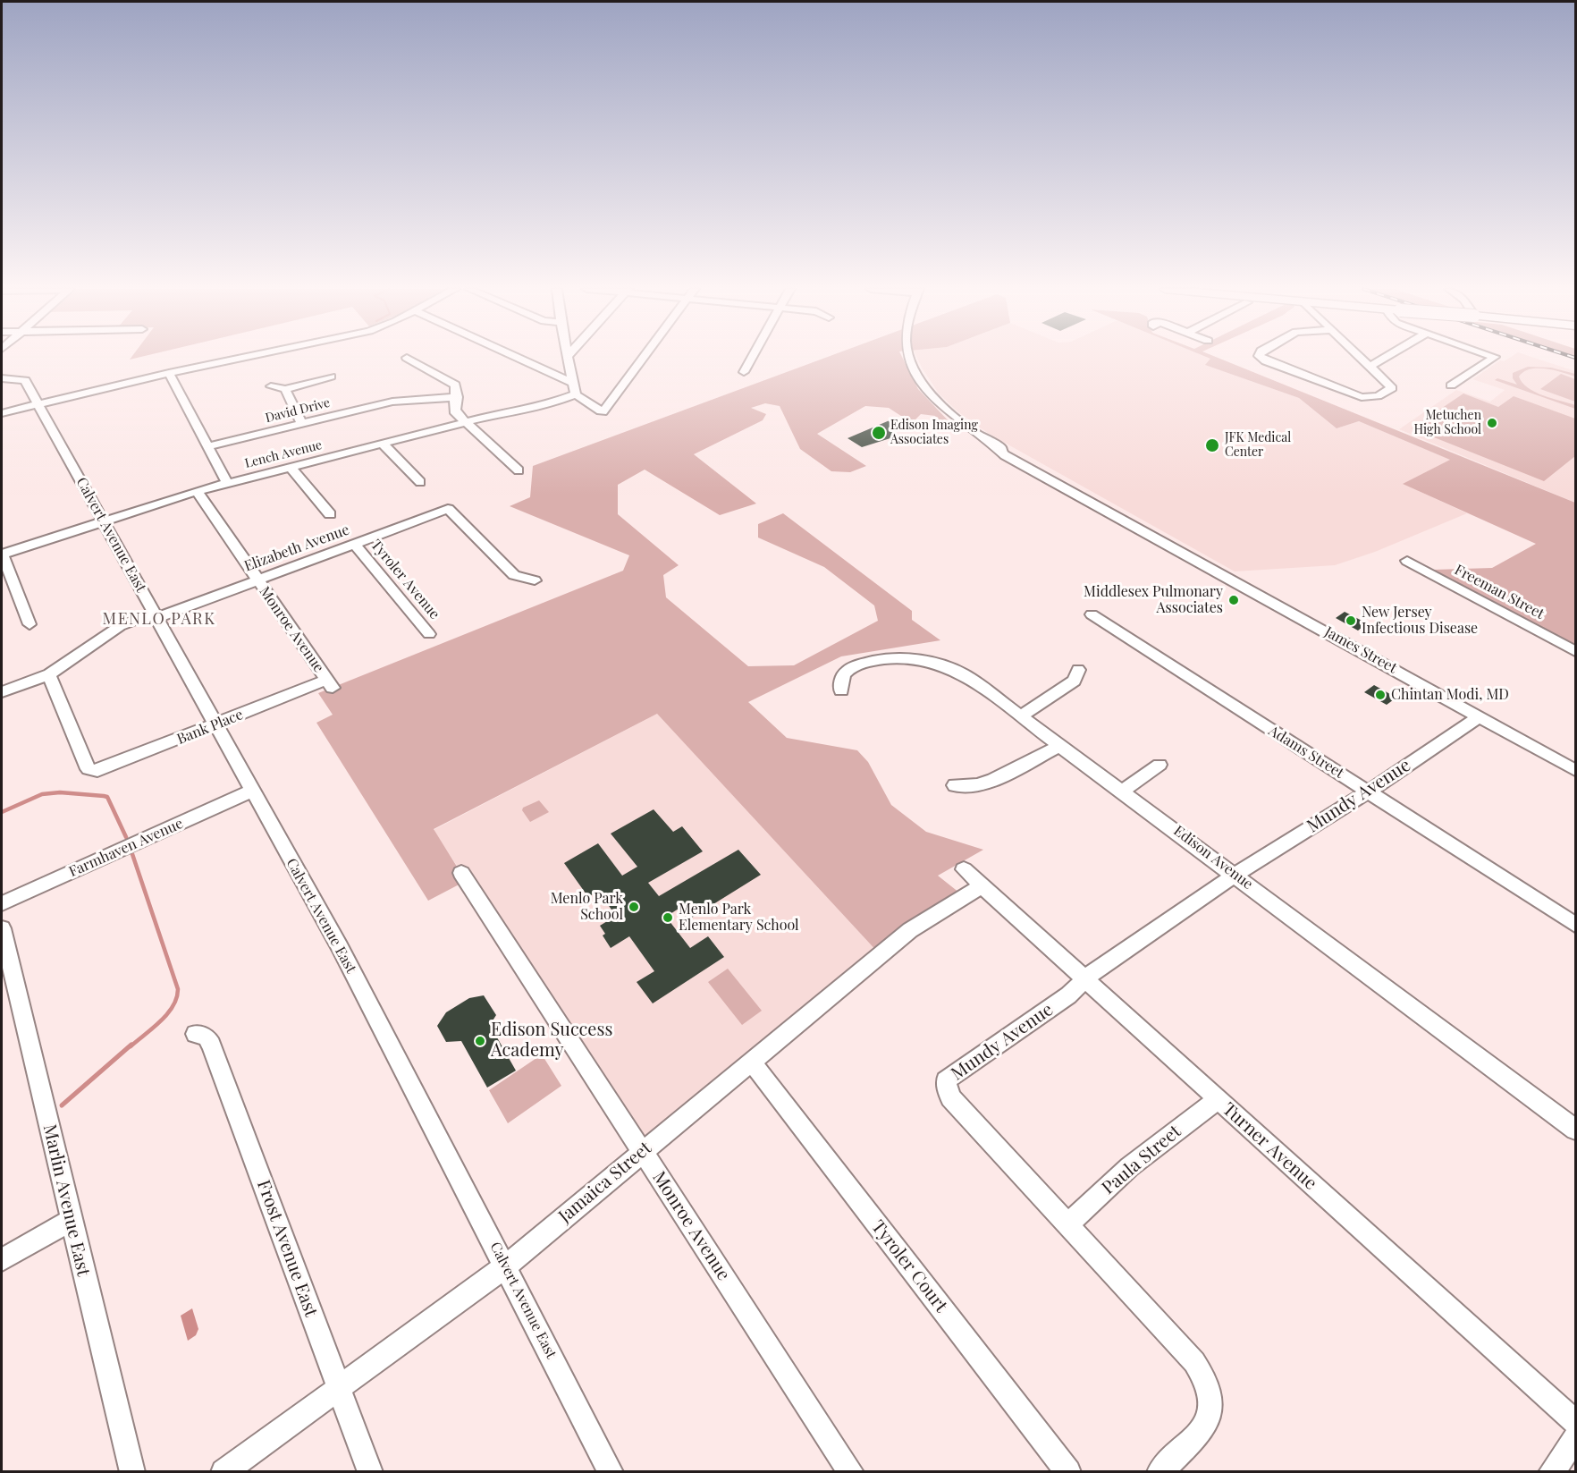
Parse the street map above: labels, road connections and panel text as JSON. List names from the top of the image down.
{
  "streets": {
    "street": [
      "David Drive",
      "Lench Avenue",
      "Calvert Avenue East",
      "Elizabeth Avenue",
      "Tyroler Avenue",
      "Freeman Street",
      "Monroe Avenue",
      "James Street",
      "Bank Place",
      "Adams Street",
      "Mundy Avenue",
      "Farmhaven Avenue",
      "Edison Avenue",
      "Turner Avenue",
      "Paula Street",
      "Jamaica Street",
      "Marlin Avenue East",
      "Frost Avenue East",
      "Tyroler Court"
    ]
  },
  "crossings": [
    ["Lench Avenue", "Calvert Avenue East"],
    ["Lench Avenue", "Monroe Avenue"],
    ["Calvert Avenue East", "Elizabeth Avenue"],
    ["Calvert Avenue East", "Bank Place"],
    ["Calvert Avenue East", "Farmhaven Avenue"],
    ["Calvert Avenue East", "Jamaica Street"],
    ["Elizabeth Avenue", "Tyroler Avenue"],
    ["Elizabeth Avenue", "Monroe Avenue"],
    ["Elizabeth Avenue", "Bank Place"],
    ["Monroe Avenue", "Bank Place"],
    ["Monroe Avenue", "Jamaica Street"],
    ["James Street", "Mundy Avenue"],
    ["Adams Street", "Mundy Avenue"],
    ["Mundy Avenue", "Edison Avenue"],
    ["Mundy Avenue", "Turner Avenue"],
    ["Mundy Avenue", "Paula Street"],
    ["Turner Avenue", "Paula Street"],
    ["Turner Avenue", "Jamaica Street"],
    ["Jamaica Street", "Frost Avenue East"],
    ["Jamaica Street", "Tyroler Court"]
  ],
  "districts": ["MENLO PARK"],
  "places": [
    "Metuchen High School",
    "Edison Imaging Associates",
    "JFK Medical Center",
    "Middlesex Pulmonary Associates",
    "New Jersey Infectious Disease",
    "Chintan Modi, MD",
    "Menlo Park School",
    "Menlo Park Elementary School",
    "Edison Success Academy"
  ]
}
